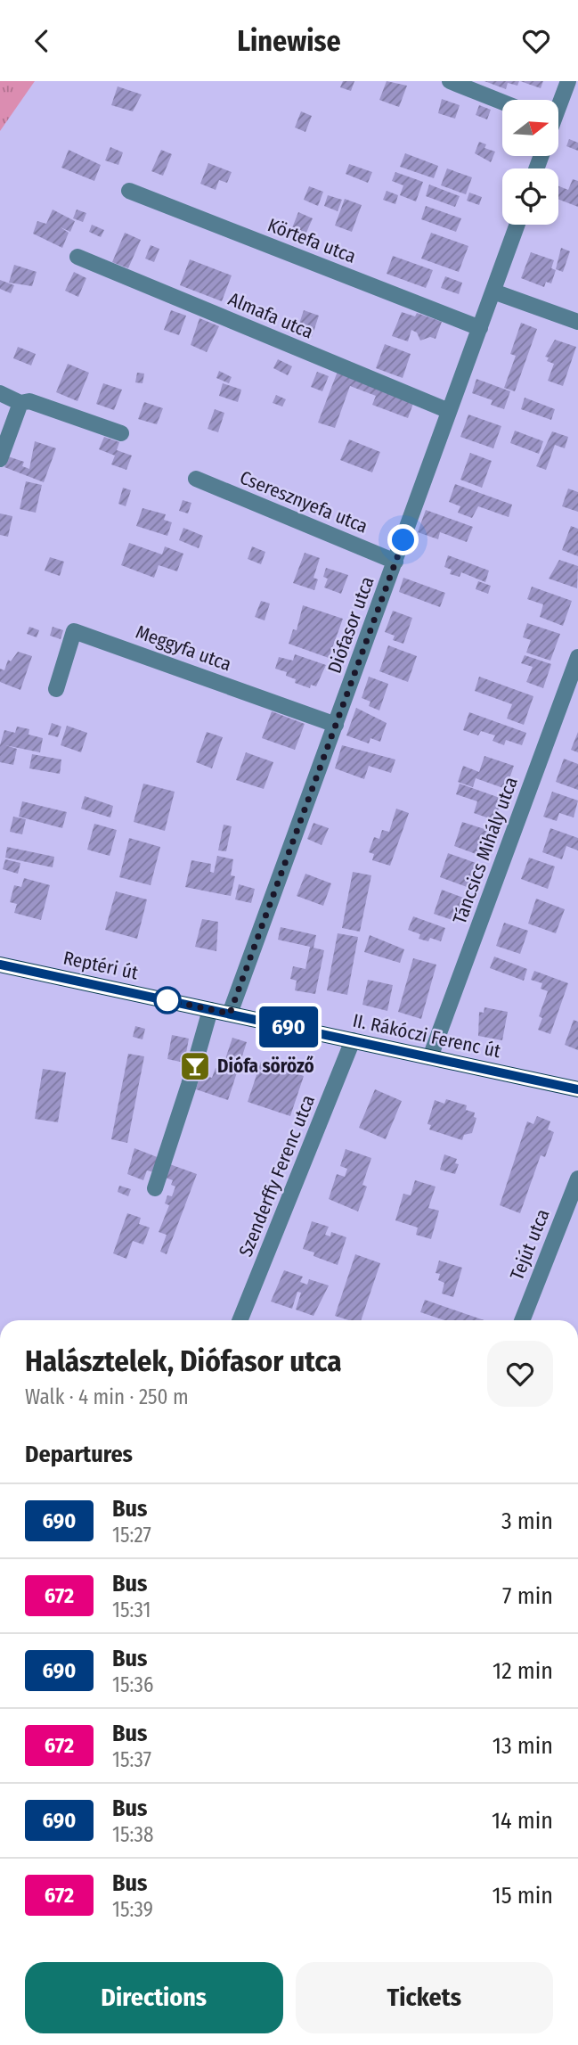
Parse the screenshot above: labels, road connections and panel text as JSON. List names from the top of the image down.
{
  "streets": {
    "main road": ["Reptéri út", "II. Rákóczi Ferenc út"],
    "street": [
      "Körtefa utca",
      "Almafa utca",
      "Cseresznyefa utca",
      "Diófasor utca",
      "Meggyfa utca",
      "Táncsics Mihály utca",
      "Szenderffy Ferenc utca",
      "Tejút utca"
    ]
  },
  "crossings": [
    ["Körtefa utca", "Diófasor utca"],
    ["Almafa utca", "Diófasor utca"],
    ["Cseresznyefa utca", "Diófasor utca"],
    ["Diófasor utca", "Meggyfa utca"],
    ["Diófasor utca", "Reptéri út"],
    ["Diófasor utca", "II. Rákóczi Ferenc út"],
    ["Táncsics Mihály utca", "II. Rákóczi Ferenc út"],
    ["Reptéri út", "II. Rákóczi Ferenc út"],
    ["II. Rákóczi Ferenc út", "Szenderffy Ferenc utca"]
  ],
  "places": {
    "bar": ["Diófa söröző"]
  },
  "lines": ["bus line 690"],
  "north": "right",
  "page": {
    "header": "Linewise",
    "on_map": "690",
    "heading": [
      ["Halásztelek, Diófasor utca", "Walk · 4 min · 250 m"],
      "Departures"
    ],
    "list": [
      {
        "mark": "690",
        "name": "Bus",
        "note": "15:27",
        "value": "3 min"
      },
      {
        "mark": "672",
        "name": "Bus",
        "note": "15:31",
        "value": "7 min"
      },
      {
        "mark": "690",
        "name": "Bus",
        "note": "15:36",
        "value": "12 min"
      },
      {
        "mark": "672",
        "name": "Bus",
        "note": "15:37",
        "value": "13 min"
      },
      {
        "mark": "690",
        "name": "Bus",
        "note": "15:38",
        "value": "14 min"
      },
      {
        "mark": "672",
        "name": "Bus",
        "note": "15:39",
        "value": "15 min"
      }
    ],
    "buttons": ["Directions", "Tickets"]
  }
}
